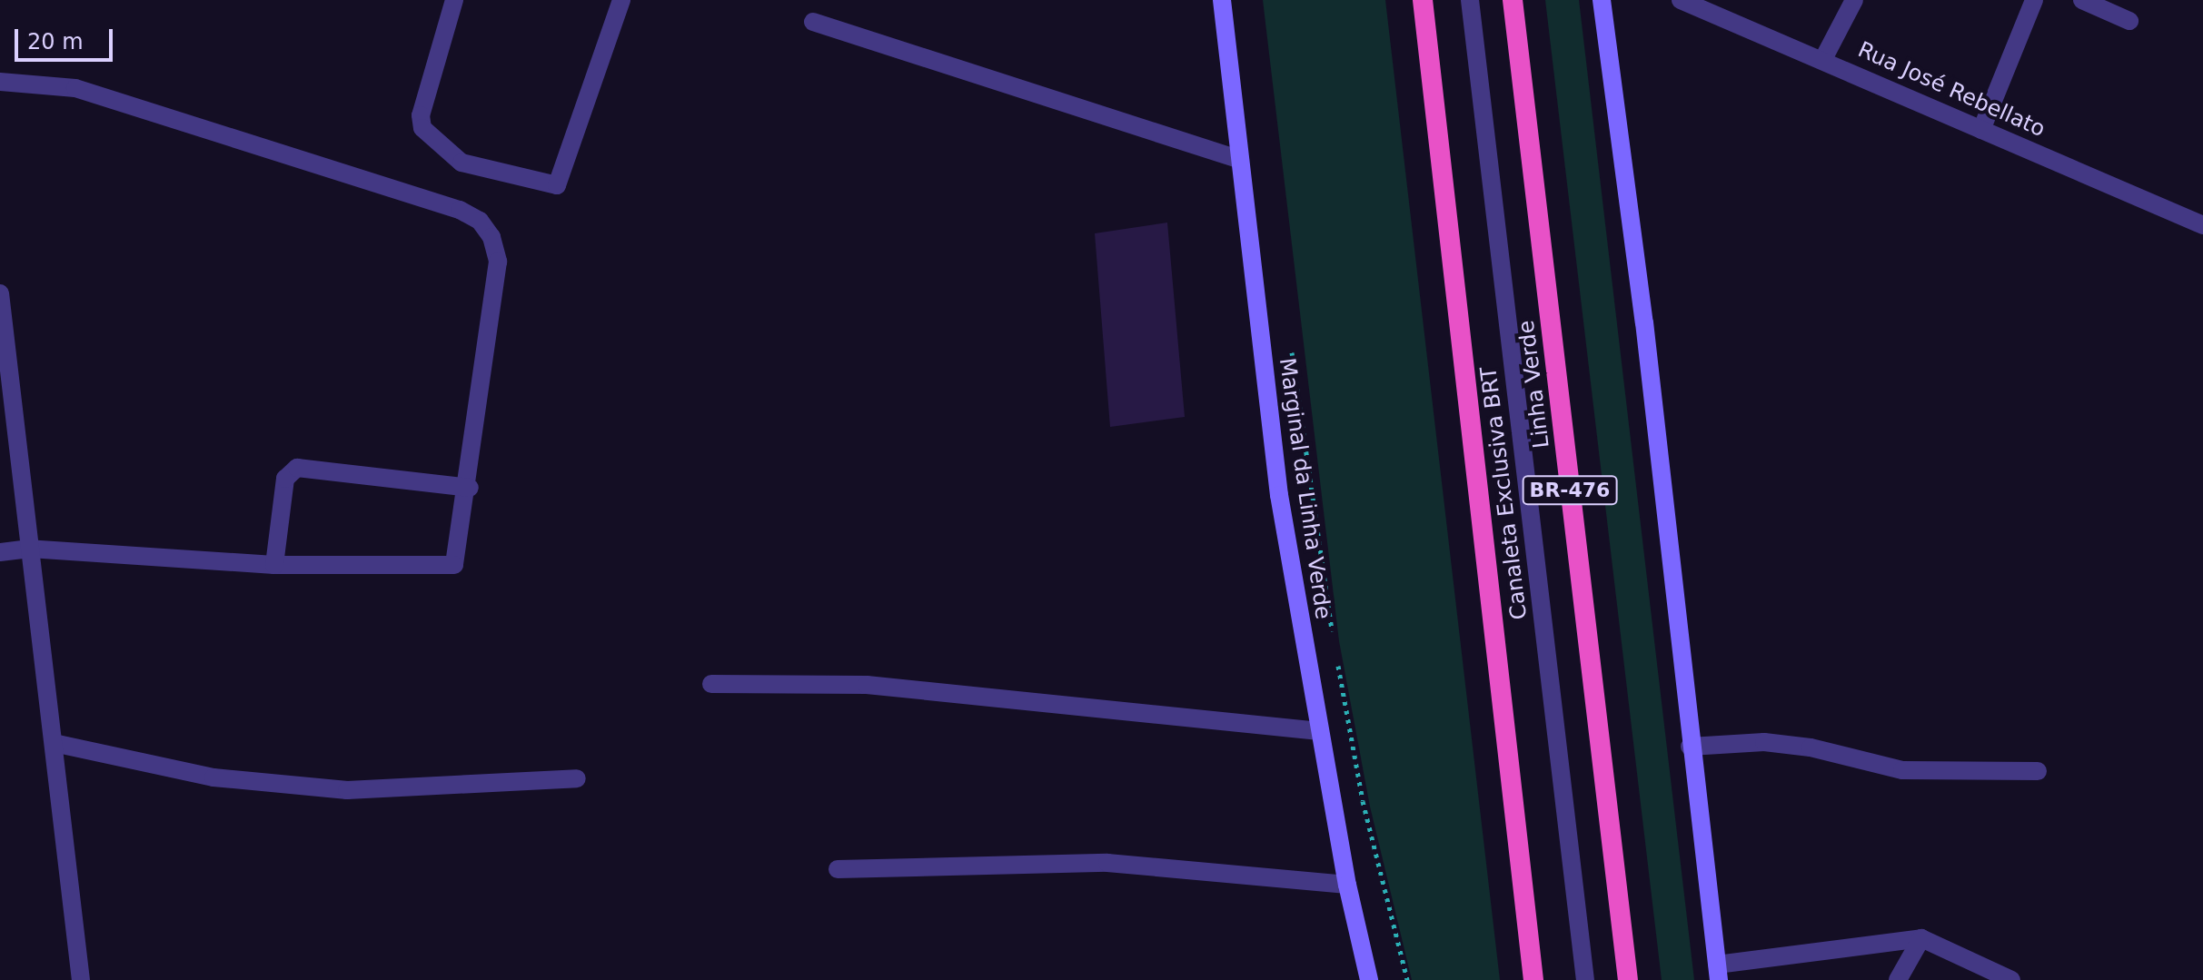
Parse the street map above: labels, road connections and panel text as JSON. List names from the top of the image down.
{
  "streets": {
    "highway": ["Linha Verde", "BR-476"],
    "main road": ["Marginal da Linha Verde"],
    "street": ["Rua José Rebellato", "Canaleta Exclusiva BRT"]
  },
  "scale_bar": "20 m"
}
